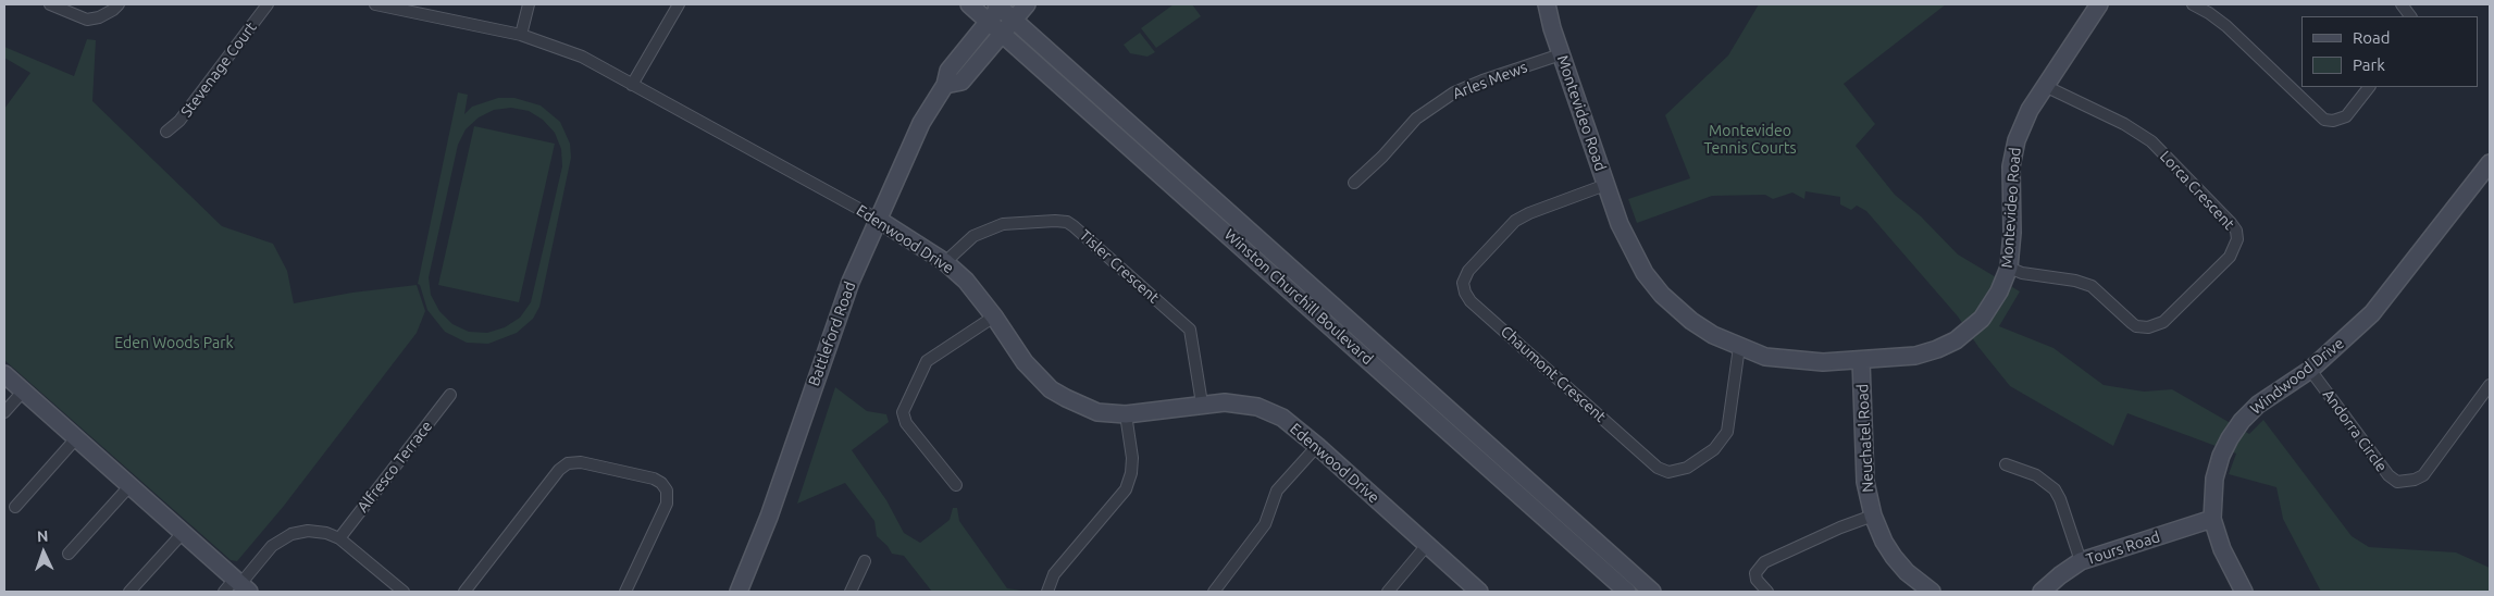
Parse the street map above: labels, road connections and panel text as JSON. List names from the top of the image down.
{
  "streets": {
    "street": [
      "Stevenage Court",
      "Arles Mews",
      "Montevideo Road",
      "Lorca Crescent",
      "Edenwood Drive",
      "Tisler Crescent",
      "Winston Churchill Boulevard",
      "Battleford Road",
      "Chaumont Crescent",
      "Windwood Drive",
      "Andorra Circle",
      "Neuchatel Road",
      "Alfresco Terrace",
      "Tours Road"
    ]
  },
  "crossings": [
    ["Arles Mews", "Montevideo Road"],
    ["Montevideo Road", "Lorca Crescent"],
    ["Montevideo Road", "Chaumont Crescent"],
    ["Montevideo Road", "Neuchatel Road"],
    ["Edenwood Drive", "Tisler Crescent"],
    ["Edenwood Drive", "Battleford Road"],
    ["Winston Churchill Boulevard", "Battleford Road"],
    ["Windwood Drive", "Andorra Circle"],
    ["Windwood Drive", "Tours Road"]
  ],
  "parks": ["Montevideo Tennis Courts", "Eden Woods Park"],
  "legend": ["Road", "Park"],
  "north": "top"
}
